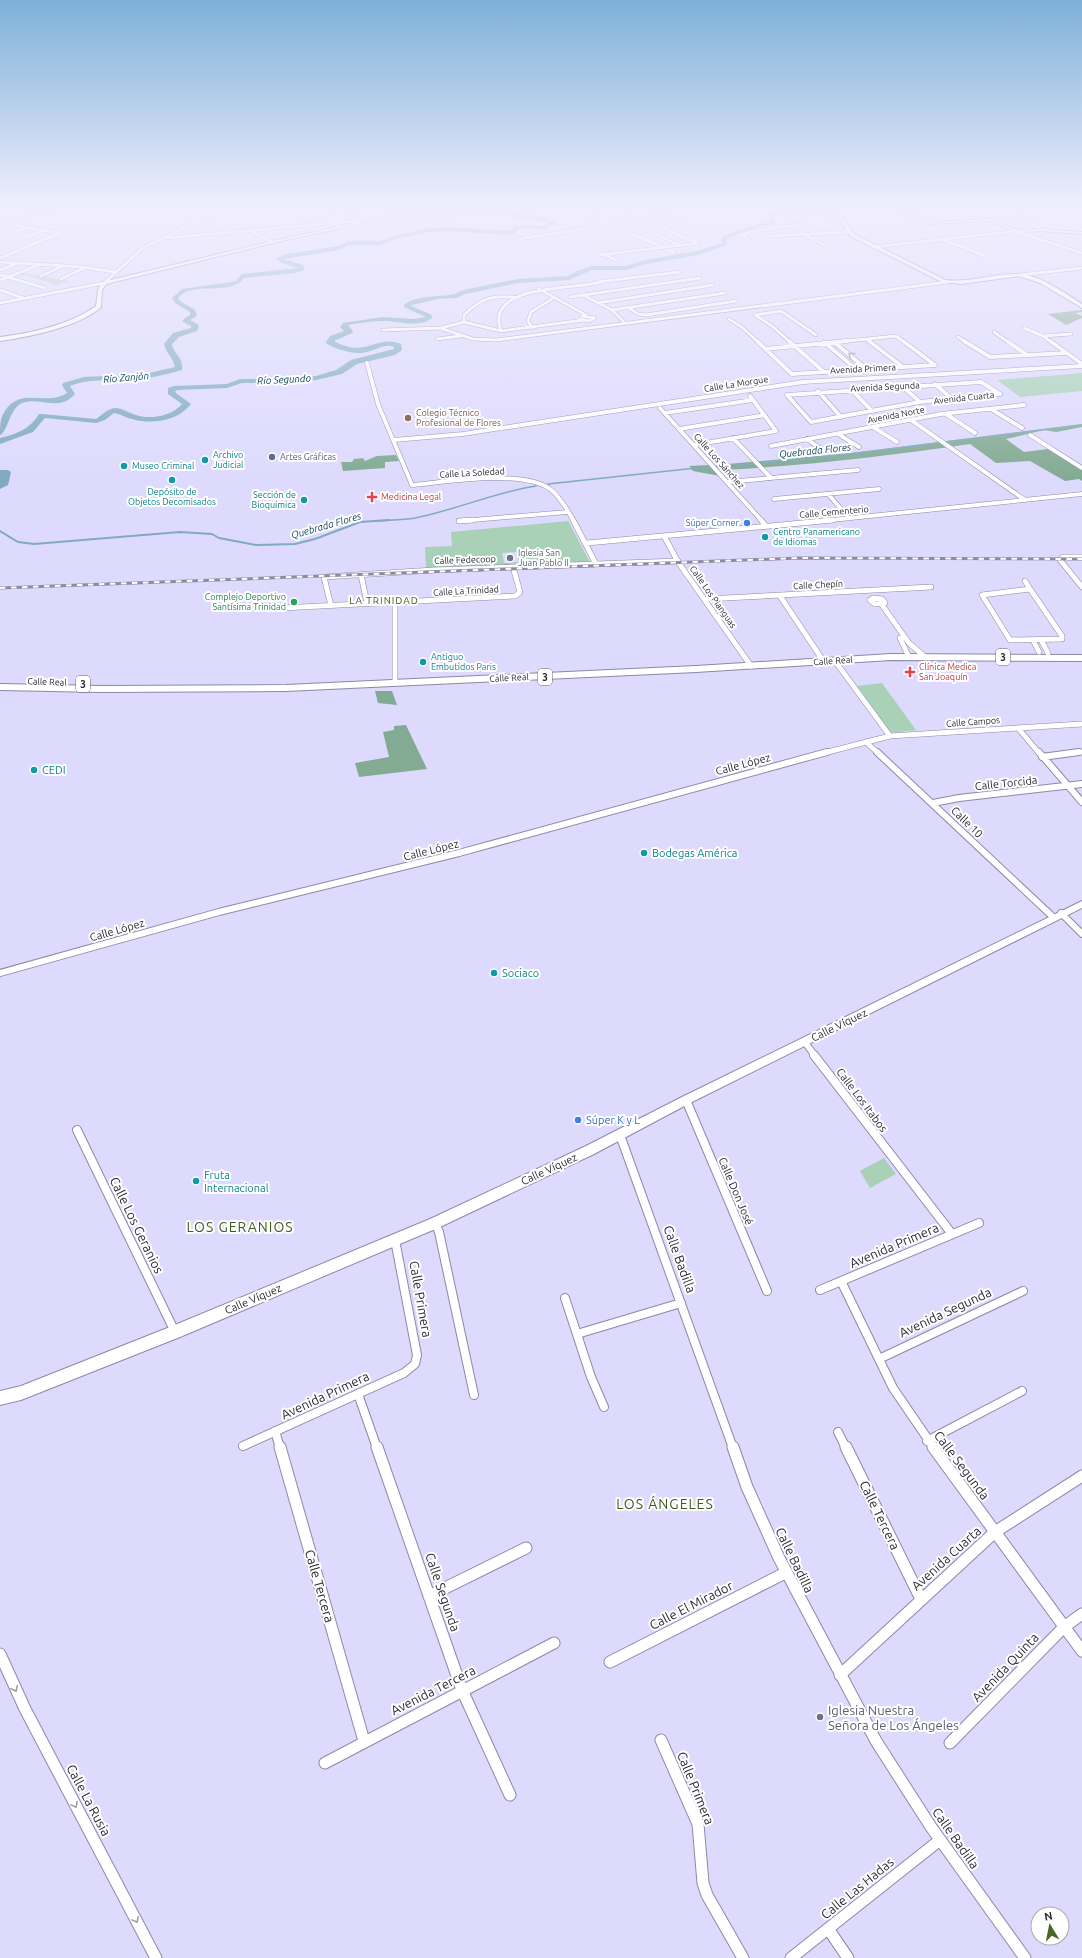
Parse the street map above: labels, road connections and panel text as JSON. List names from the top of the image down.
{
  "streets": {
    "main road": ["3", "Calle Real", "Calle Víquez"],
    "street": [
      "Avenida Primera",
      "Calle La Morgue",
      "Avenida Segunda",
      "Avenida Cuarta",
      "Avenida Norte",
      "Calle Los Sánchez",
      "Calle La Soledad",
      "Calle Cementerio",
      "Calle Fedecoop",
      "Calle Chepín",
      "Calle La Trinidad",
      "Calle Los Pianguas",
      "Calle Campos",
      "Calle López",
      "Calle Torcida",
      "Calle 10",
      "Calle Los Itabos",
      "Calle Don José",
      "Calle Los Geranios",
      "Calle Badilla",
      "Calle Primera",
      "Calle Segunda",
      "Calle Tercera",
      "Calle El Mirador",
      "Avenida Quinta",
      "Avenida Tercera",
      "Calle La Rusia",
      "Calle Las Hadas"
    ]
  },
  "crossings": [
    ["Avenida Primera", "Calle Los Itabos"],
    ["Avenida Primera", "Calle Primera"],
    ["Avenida Primera", "Calle Segunda"],
    ["Avenida Primera", "Calle Tercera"],
    ["Calle La Morgue", "Calle La Soledad"],
    ["Avenida Segunda", "Avenida Cuarta"],
    ["Avenida Segunda", "Calle Segunda"],
    ["Avenida Cuarta", "Calle Badilla"],
    ["Avenida Cuarta", "Calle Segunda"],
    ["Avenida Cuarta", "Calle Tercera"],
    ["Calle Los Sánchez", "Calle Cementerio"],
    ["Calle La Soledad", "Calle Cementerio"],
    ["Calle La Soledad", "Calle Fedecoop"],
    ["Calle Cementerio", "Calle Los Pianguas"],
    ["Calle Fedecoop", "Calle La Trinidad"],
    ["Calle Fedecoop", "Calle Los Pianguas"],
    ["Calle Chepín", "Calle Los Pianguas"],
    ["Calle Los Pianguas", "Calle Real"],
    ["Calle Campos", "Calle López"],
    ["Calle Campos", "Calle 10"],
    ["Calle López", "Calle 10"],
    ["Calle Torcida", "Calle 10"],
    ["Calle 10", "Calle Víquez"],
    ["Calle Víquez", "Calle Los Itabos"],
    ["Calle Víquez", "Calle Don José"],
    ["Calle Víquez", "Calle Los Geranios"],
    ["Calle Víquez", "Calle Badilla"],
    ["Calle Víquez", "Calle Primera"],
    ["Calle Badilla", "Calle El Mirador"],
    ["Calle Badilla", "Calle Las Hadas"],
    ["Calle Segunda", "Avenida Quinta"],
    ["Calle Segunda", "Avenida Tercera"],
    ["Calle Tercera", "Avenida Tercera"]
  ],
  "one_way": ["Calle La Rusia"],
  "districts": ["LA TRINIDAD", "LOS GERANIOS", "LOS ÁNGELES"],
  "water": ["Río Zanjón", "Río Segundo", "Quebrada Flores"],
  "places": {
    "other": [
      "Colegio Técnico Profesional de Flores",
      "Artes Gráficas",
      "Archivo Judicial",
      "Museo Criminal",
      "Depósito de Objetos Decomisados",
      "Sección de Bioquímica",
      "Súper Corner",
      "Centro Panamericano de Idiomas",
      "Iglesia San Juan Pablo II",
      "Complejo Deportivo Santísima Trinidad",
      "Antiguo Embutidos Paris",
      "CEDI",
      "Bodegas América",
      "Sociaco",
      "Súper K y L",
      "Fruta Internacional",
      "Iglesia Nuestra Señora de Los Ángeles"
    ],
    "health": ["Medicina Legal", "Clínica Medica San Joaquín"]
  },
  "north": "top"
}
